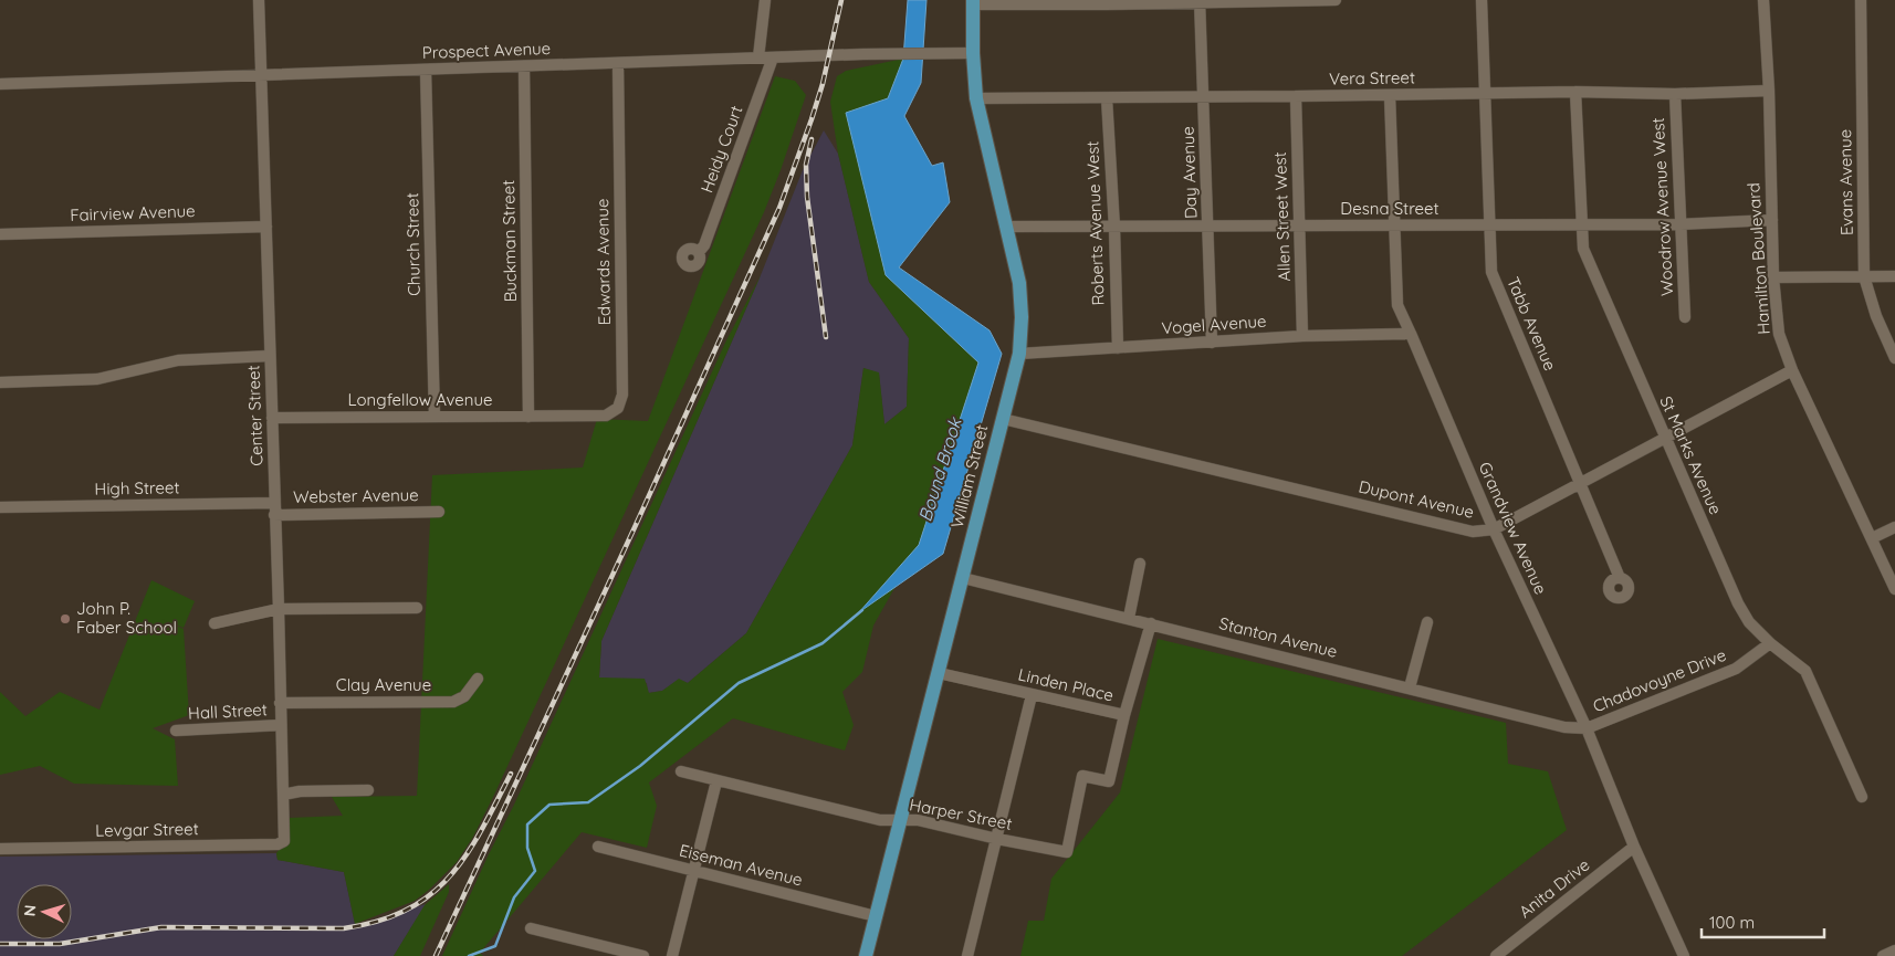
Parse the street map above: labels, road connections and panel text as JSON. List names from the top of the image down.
{
  "streets": {
    "main road": ["William Street"],
    "street": [
      "Prospect Avenue",
      "Vera Street",
      "Heidy Court",
      "Day Avenue",
      "Evans Avenue",
      "Woodrow Avenue West",
      "Desna Street",
      "Fairview Avenue",
      "Allen Street West",
      "Roberts Avenue West",
      "Buckman Street",
      "Church Street",
      "Hamilton Boulevard",
      "Edwards Avenue",
      "Tabb Avenue",
      "Vogel Avenue",
      "Longfellow Avenue",
      "Center Street",
      "St Marks Avenue",
      "High Street",
      "Webster Avenue",
      "Dupont Avenue",
      "Grandview Avenue",
      "Stanton Avenue",
      "Chadovoyne Drive",
      "Clay Avenue",
      "Linden Place",
      "Hall Street",
      "Harper Street",
      "Levgar Street",
      "Eiseman Avenue",
      "Anita Drive"
    ]
  },
  "crossings": [
    ["Prospect Avenue", "Heidy Court"],
    ["Prospect Avenue", "Buckman Street"],
    ["Prospect Avenue", "Church Street"],
    ["Prospect Avenue", "Edwards Avenue"],
    ["Prospect Avenue", "Center Street"],
    ["Prospect Avenue", "William Street"],
    ["Vera Street", "Day Avenue"],
    ["Vera Street", "Woodrow Avenue West"],
    ["Vera Street", "Allen Street West"],
    ["Vera Street", "Roberts Avenue West"],
    ["Vera Street", "Hamilton Boulevard"],
    ["Vera Street", "Tabb Avenue"],
    ["Vera Street", "St Marks Avenue"],
    ["Vera Street", "William Street"],
    ["Vera Street", "Grandview Avenue"],
    ["Day Avenue", "Desna Street"],
    ["Day Avenue", "Vogel Avenue"],
    ["Woodrow Avenue West", "Desna Street"],
    ["Desna Street", "Allen Street West"],
    ["Desna Street", "Roberts Avenue West"],
    ["Desna Street", "Hamilton Boulevard"],
    ["Desna Street", "Tabb Avenue"],
    ["Desna Street", "St Marks Avenue"],
    ["Desna Street", "William Street"],
    ["Desna Street", "Grandview Avenue"],
    ["Fairview Avenue", "Center Street"],
    ["Allen Street West", "Vogel Avenue"],
    ["Roberts Avenue West", "Vogel Avenue"],
    ["Buckman Street", "Longfellow Avenue"],
    ["Church Street", "Longfellow Avenue"],
    ["Hamilton Boulevard", "Dupont Avenue"],
    ["Edwards Avenue", "Longfellow Avenue"],
    ["Tabb Avenue", "Dupont Avenue"],
    ["Vogel Avenue", "William Street"],
    ["Vogel Avenue", "Grandview Avenue"],
    ["Longfellow Avenue", "Center Street"],
    ["Center Street", "High Street"],
    ["Center Street", "Webster Avenue"],
    ["Center Street", "Clay Avenue"],
    ["Center Street", "Hall Street"],
    ["Center Street", "Levgar Street"],
    ["St Marks Avenue", "Dupont Avenue"],
    ["St Marks Avenue", "Chadovoyne Drive"],
    ["William Street", "Dupont Avenue"],
    ["William Street", "Stanton Avenue"],
    ["William Street", "Linden Place"],
    ["William Street", "Harper Street"],
    ["William Street", "Eiseman Avenue"],
    ["High Street", "Webster Avenue"],
    ["Dupont Avenue", "Grandview Avenue"],
    ["Grandview Avenue", "Stanton Avenue"],
    ["Grandview Avenue", "Chadovoyne Drive"],
    ["Grandview Avenue", "Anita Drive"],
    ["Stanton Avenue", "Chadovoyne Drive"],
    ["Stanton Avenue", "Linden Place"],
    ["Linden Place", "Harper Street"]
  ],
  "water": ["Bound Brook"],
  "places": ["John P. Faber School"],
  "scale_bar": "100 m",
  "north": "left"
}
